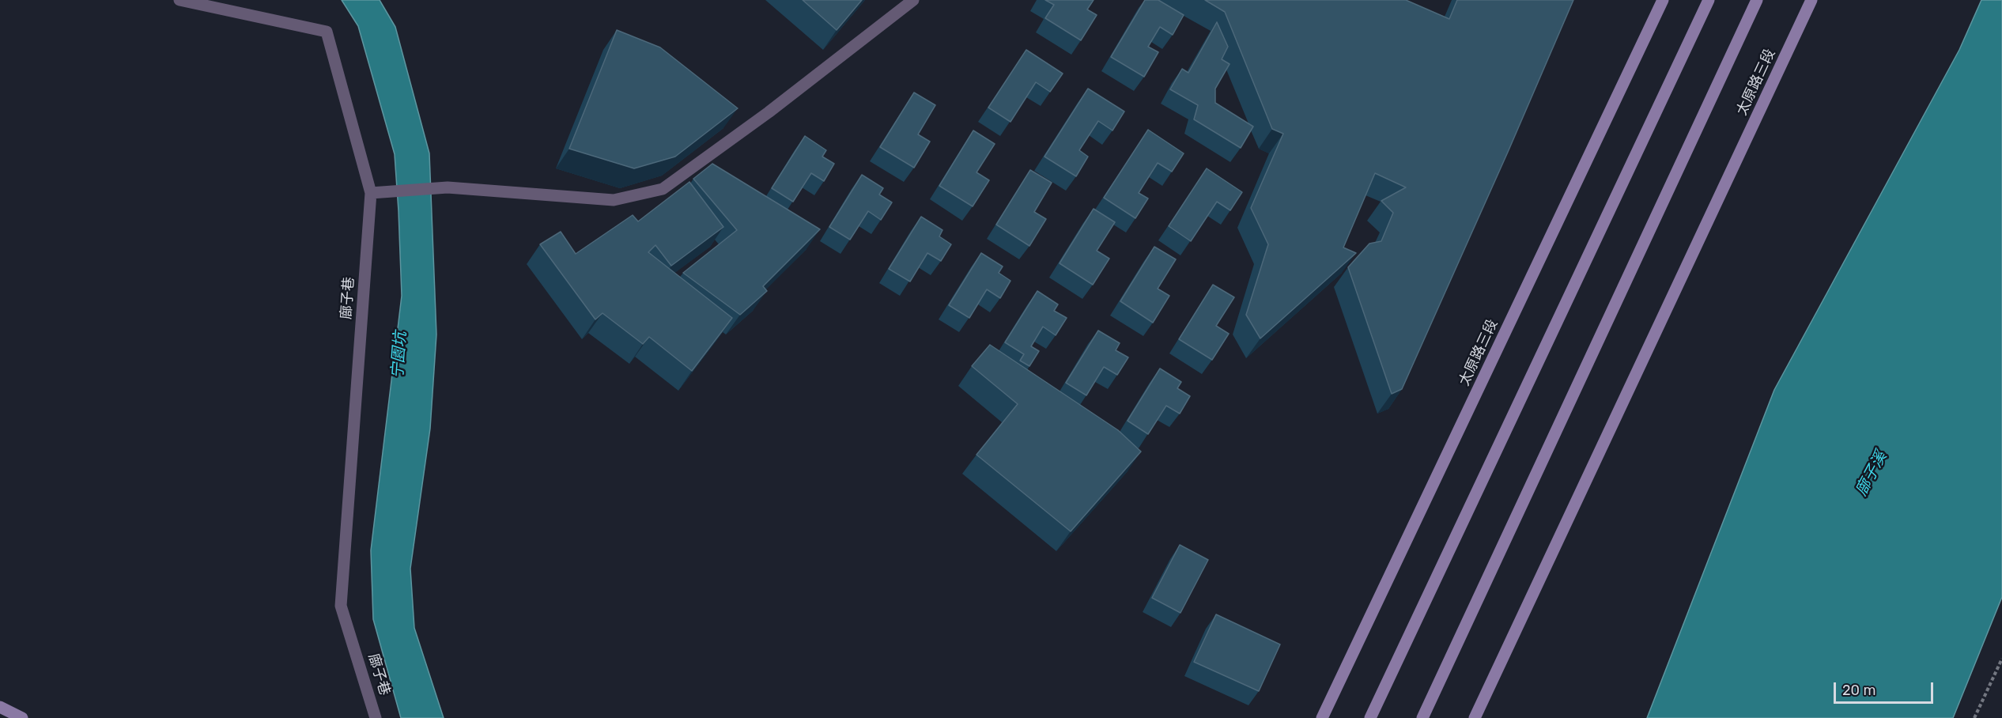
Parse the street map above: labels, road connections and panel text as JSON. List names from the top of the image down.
{
  "streets": {
    "main road": ["太原路三段"],
    "lane": ["廍子巷"]
  },
  "water": ["宁園坑", "廍子溪"],
  "scale_bar": "20 m"
}
